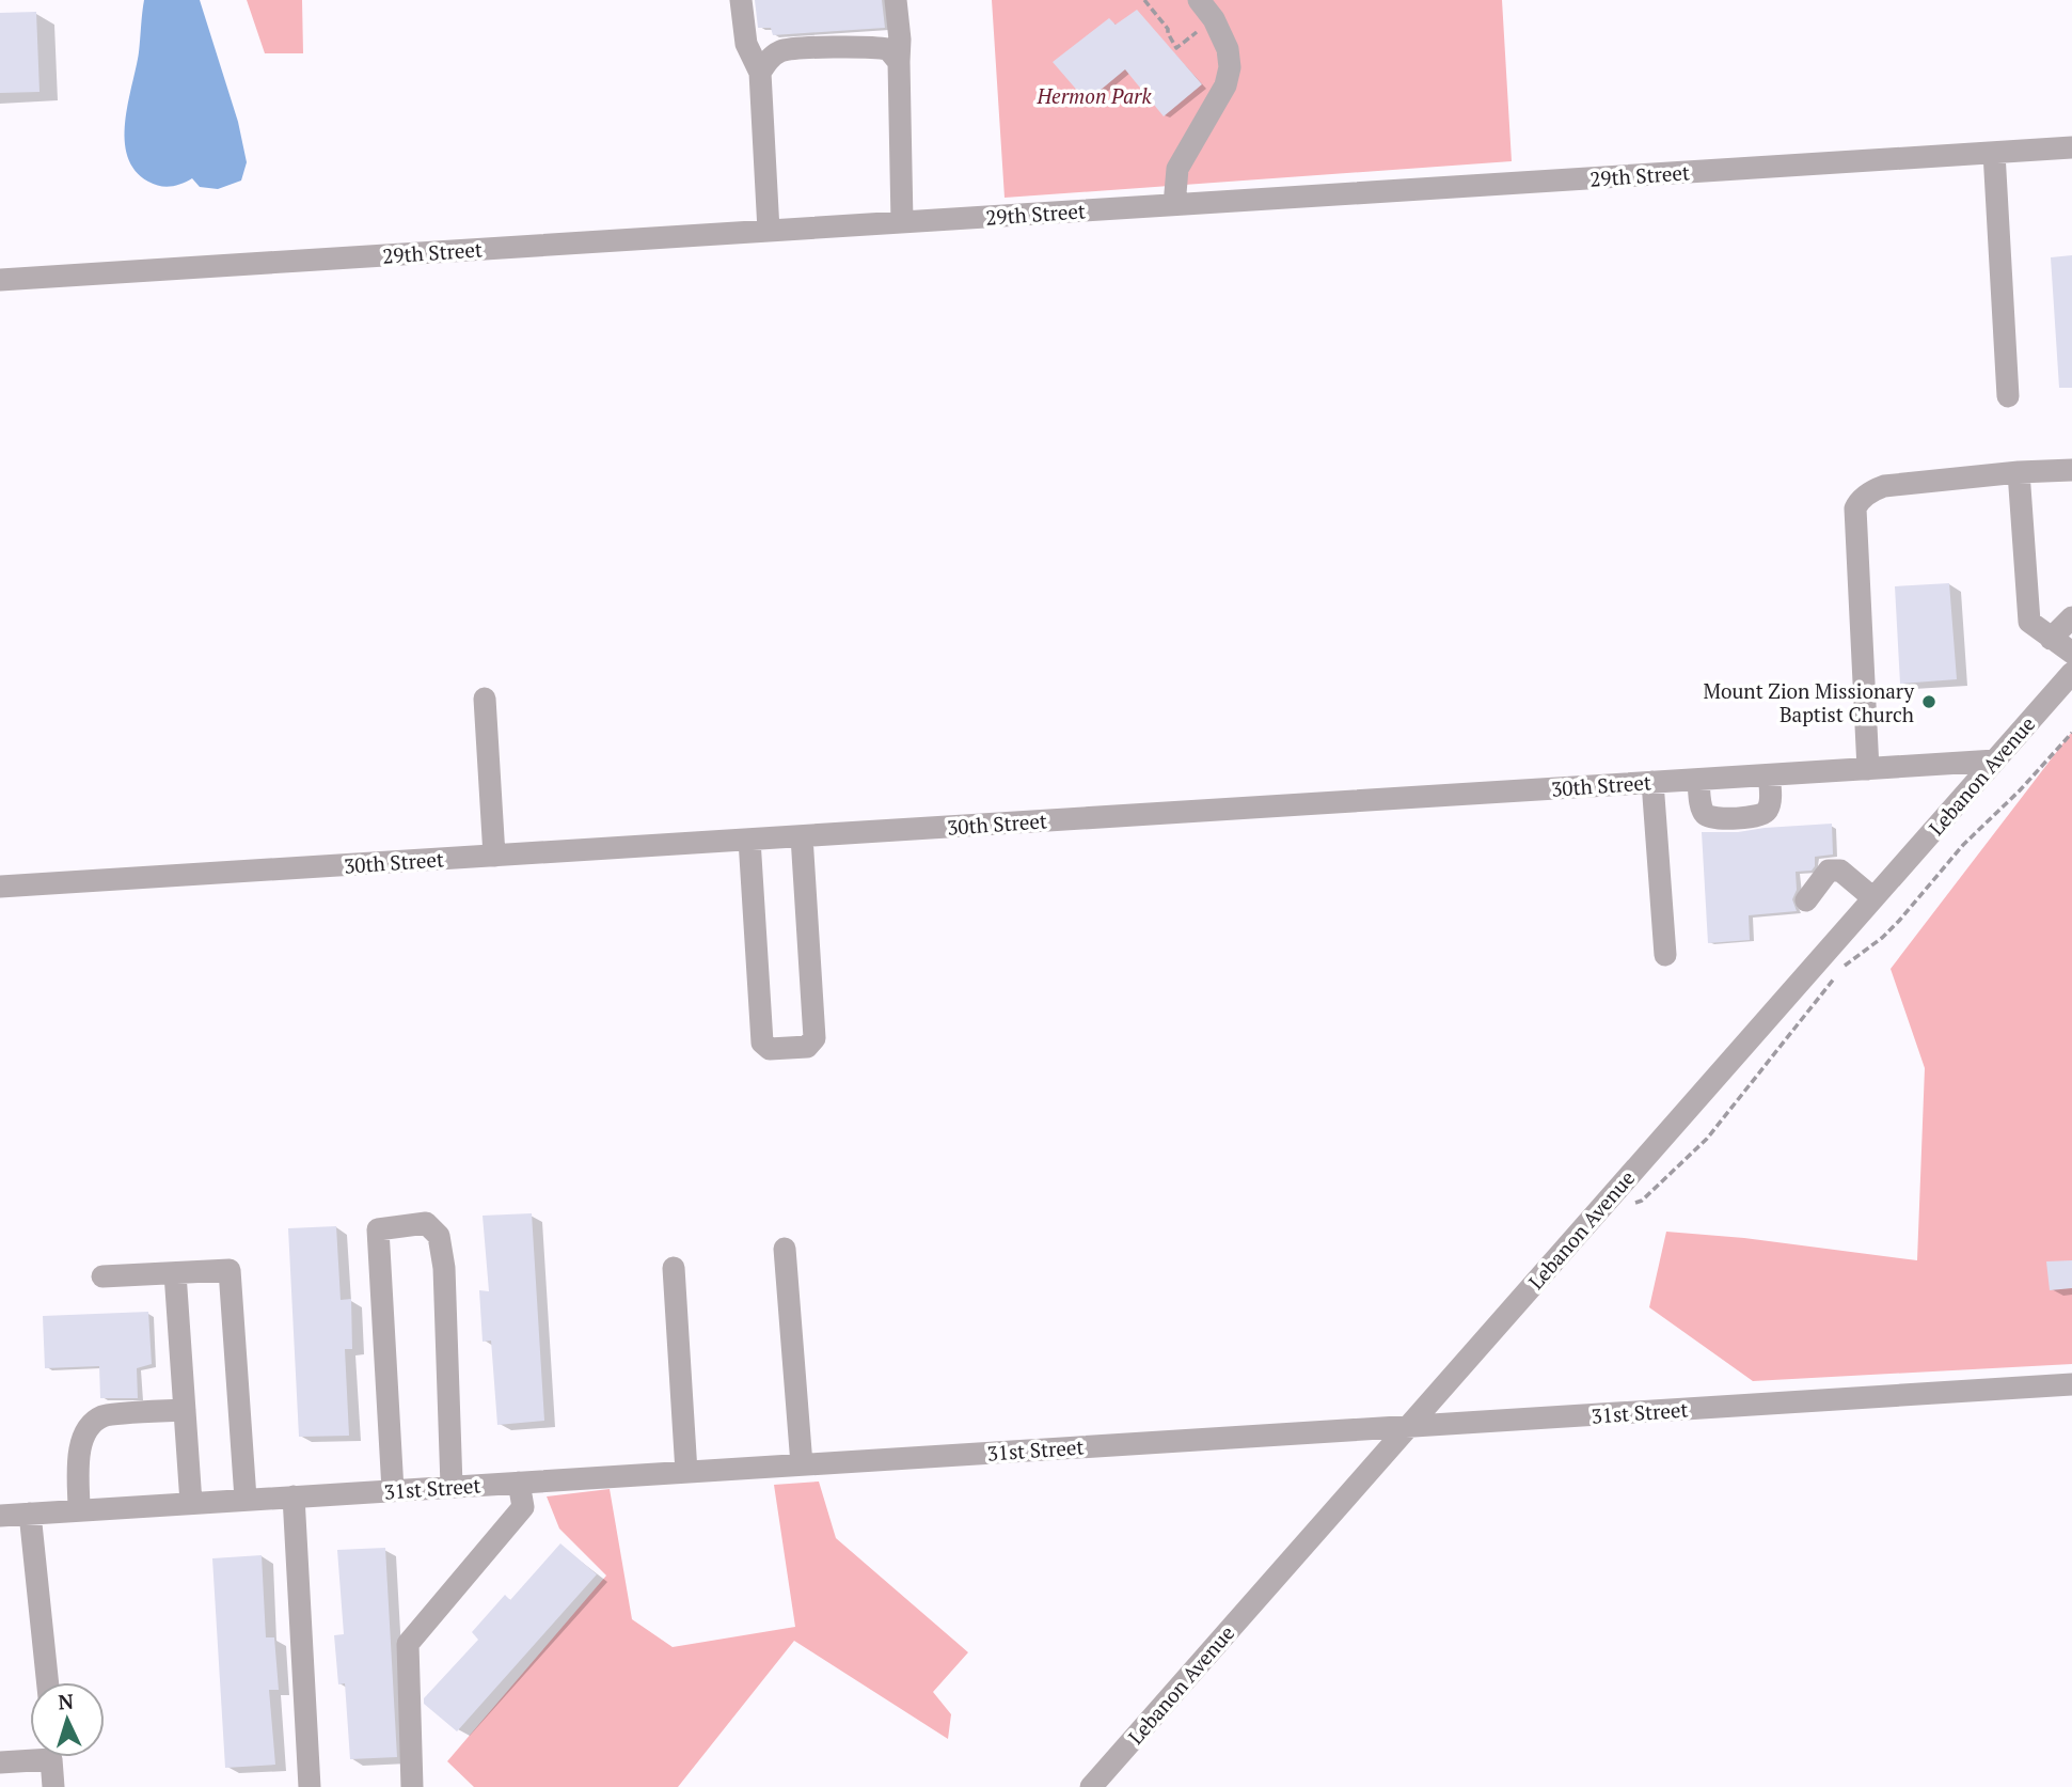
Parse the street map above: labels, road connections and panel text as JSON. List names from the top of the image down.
{
  "streets": {
    "street": [
      "29th Street",
      "Lebanon Avenue",
      "30th Street",
      "31st Street"
    ]
  },
  "crossings": [
    ["Lebanon Avenue", "30th Street"],
    ["Lebanon Avenue", "31st Street"]
  ],
  "parks": ["Hermon Park"],
  "places": ["Mount Zion Missionary Baptist Church"],
  "north": "top"
}
